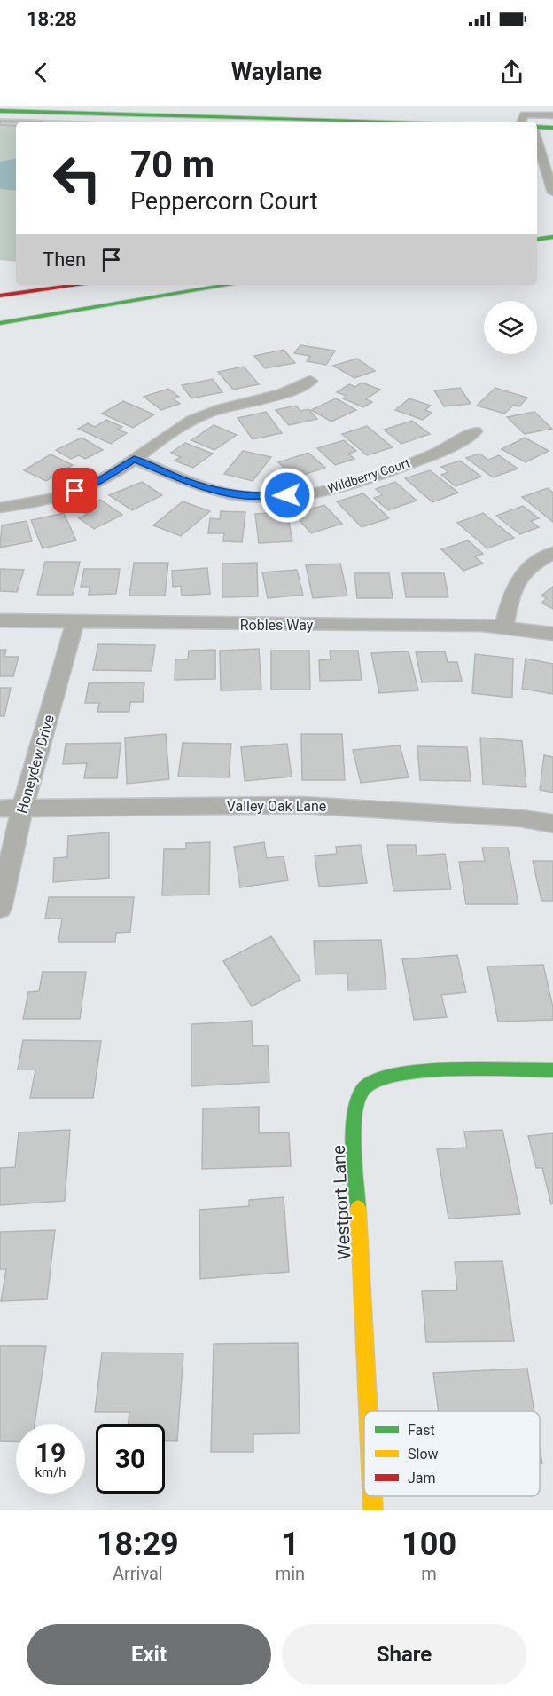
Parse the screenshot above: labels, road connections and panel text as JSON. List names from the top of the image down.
{
  "streets": {
    "main road": ["Westport Lane"],
    "street": [
      "Wildberry Court",
      "Robles Way",
      "Honeydew Drive",
      "Valley Oak Lane"
    ]
  },
  "crossings": [
    ["Robles Way", "Honeydew Drive"],
    ["Honeydew Drive", "Valley Oak Lane"]
  ],
  "legend": ["Fast", "Slow", "Jam"],
  "page": {
    "status": "18:28",
    "header": "Waylane",
    "turn": ["70 m", "Peppercorn Court"],
    "then": "Then",
    "speed": "19 km/h",
    "limit": "30",
    "eta": [
      "18:29",
      "Arrival",
      "1",
      "min",
      "100",
      "m"
    ],
    "buttons": ["Exit", "Share"]
  }
}
